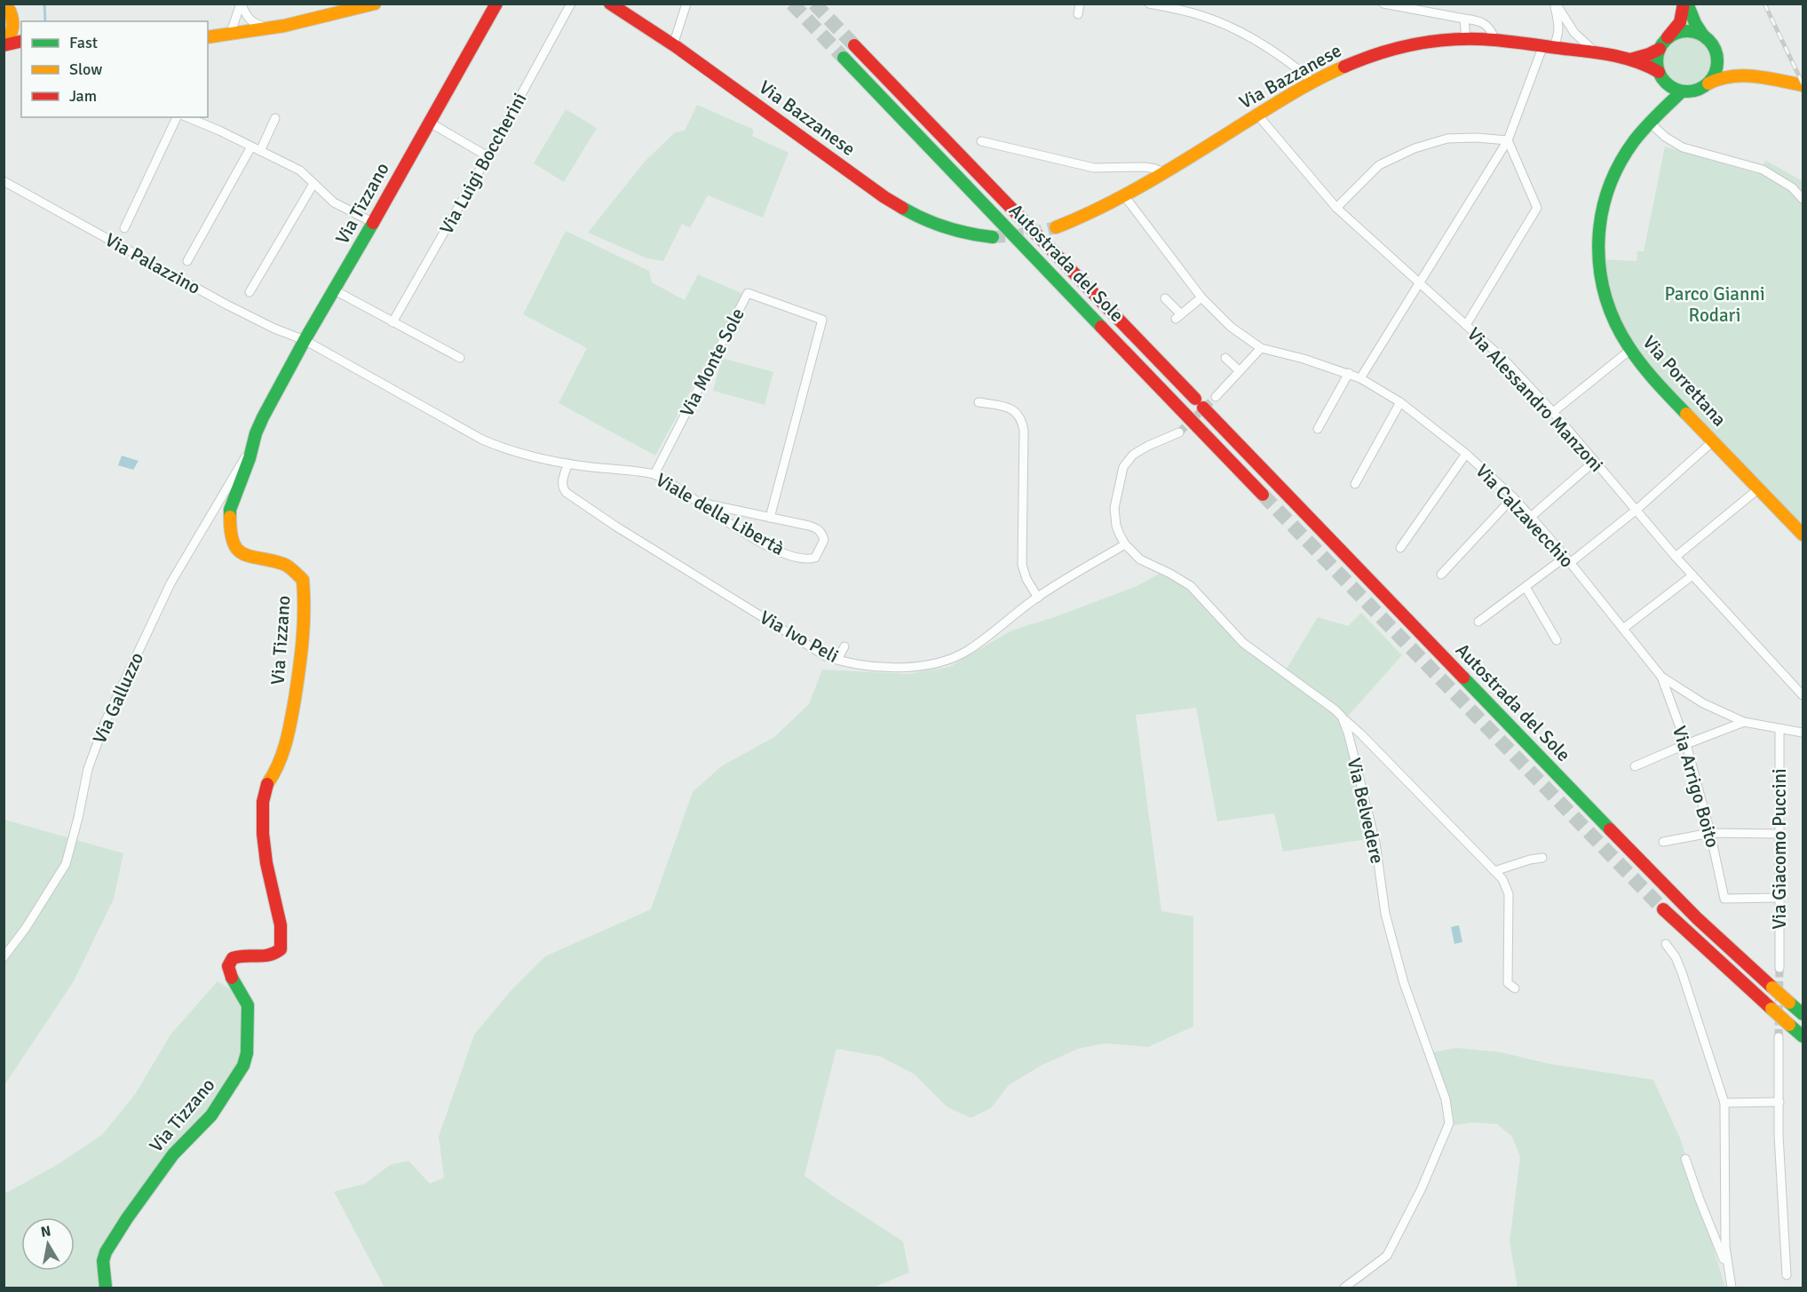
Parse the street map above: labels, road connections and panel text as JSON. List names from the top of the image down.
{
  "streets": {
    "main road": [
      "Via Bazzanese",
      "Via Tizzano",
      "Autostrada del Sole",
      "Via Porrettana"
    ],
    "street": [
      "Via Luigi Boccherini",
      "Via Palazzino",
      "Via Monte Sole",
      "Via Alessandro Manzoni",
      "Viale della Libertà",
      "Via Calzavecchio",
      "Via Ivo Peli",
      "Via Galluzzo",
      "Via Arrigo Boito",
      "Via Belvedere",
      "Via Giacomo Puccini"
    ]
  },
  "crossings": [
    ["Via Bazzanese", "Via Porrettana"],
    ["Via Bazzanese", "Via Alessandro Manzoni"],
    ["Via Bazzanese", "Via Calzavecchio"],
    ["Via Tizzano", "Via Palazzino"],
    ["Via Tizzano", "Viale della Libertà"],
    ["Via Tizzano", "Via Galluzzo"],
    ["Via Palazzino", "Viale della Libertà"],
    ["Via Monte Sole", "Viale della Libertà"],
    ["Viale della Libertà", "Via Ivo Peli"],
    ["Via Calzavecchio", "Via Arrigo Boito"],
    ["Via Calzavecchio", "Via Giacomo Puccini"],
    ["Via Arrigo Boito", "Via Giacomo Puccini"]
  ],
  "parks": ["Parco Gianni Rodari"],
  "legend": ["Fast", "Slow", "Jam"],
  "north": "top"
}
